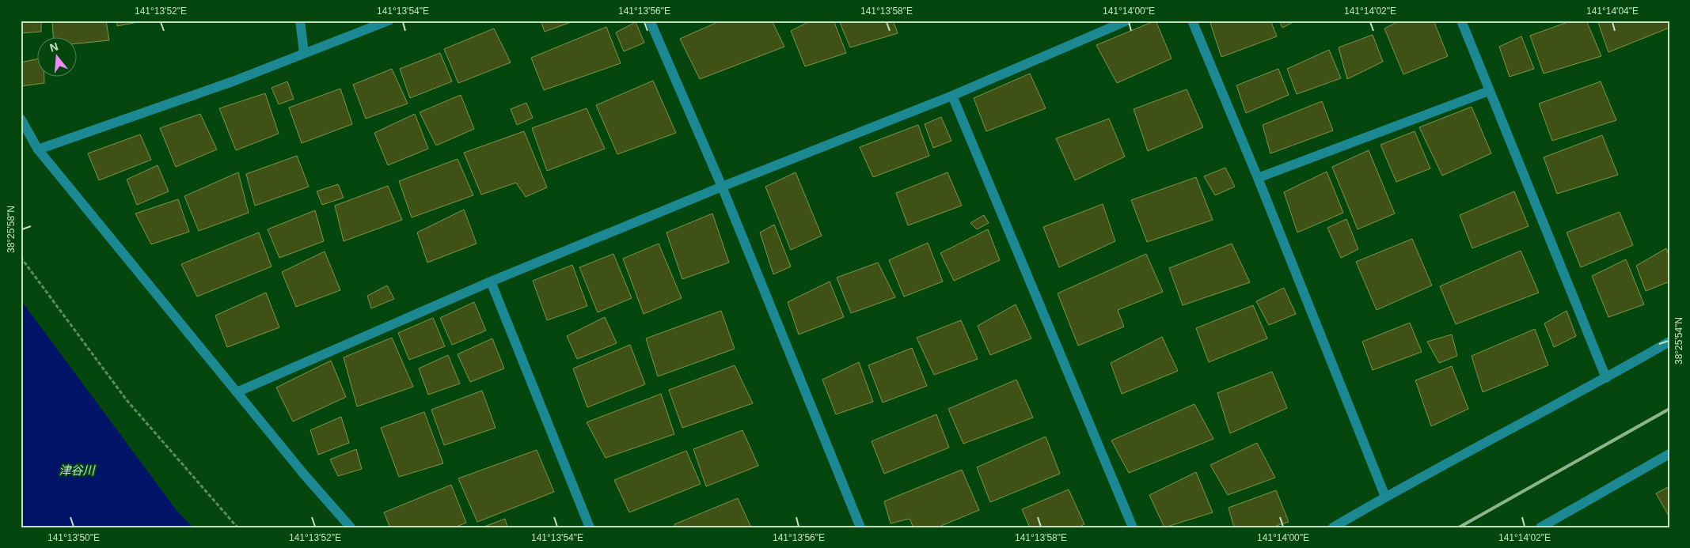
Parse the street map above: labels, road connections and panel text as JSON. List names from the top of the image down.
{
  "water": ["津谷川"],
  "north": "top",
  "coordinates": [
    "141°13'52\"E",
    "141°13'54\"E",
    "141°13'56\"E",
    "141°13'58\"E",
    "141°14'00\"E",
    "141°14'02\"E",
    "141°14'04\"E",
    "38°25'58\"N",
    "38°25'54\"N",
    "141°13'50\"E"
  ]
}
